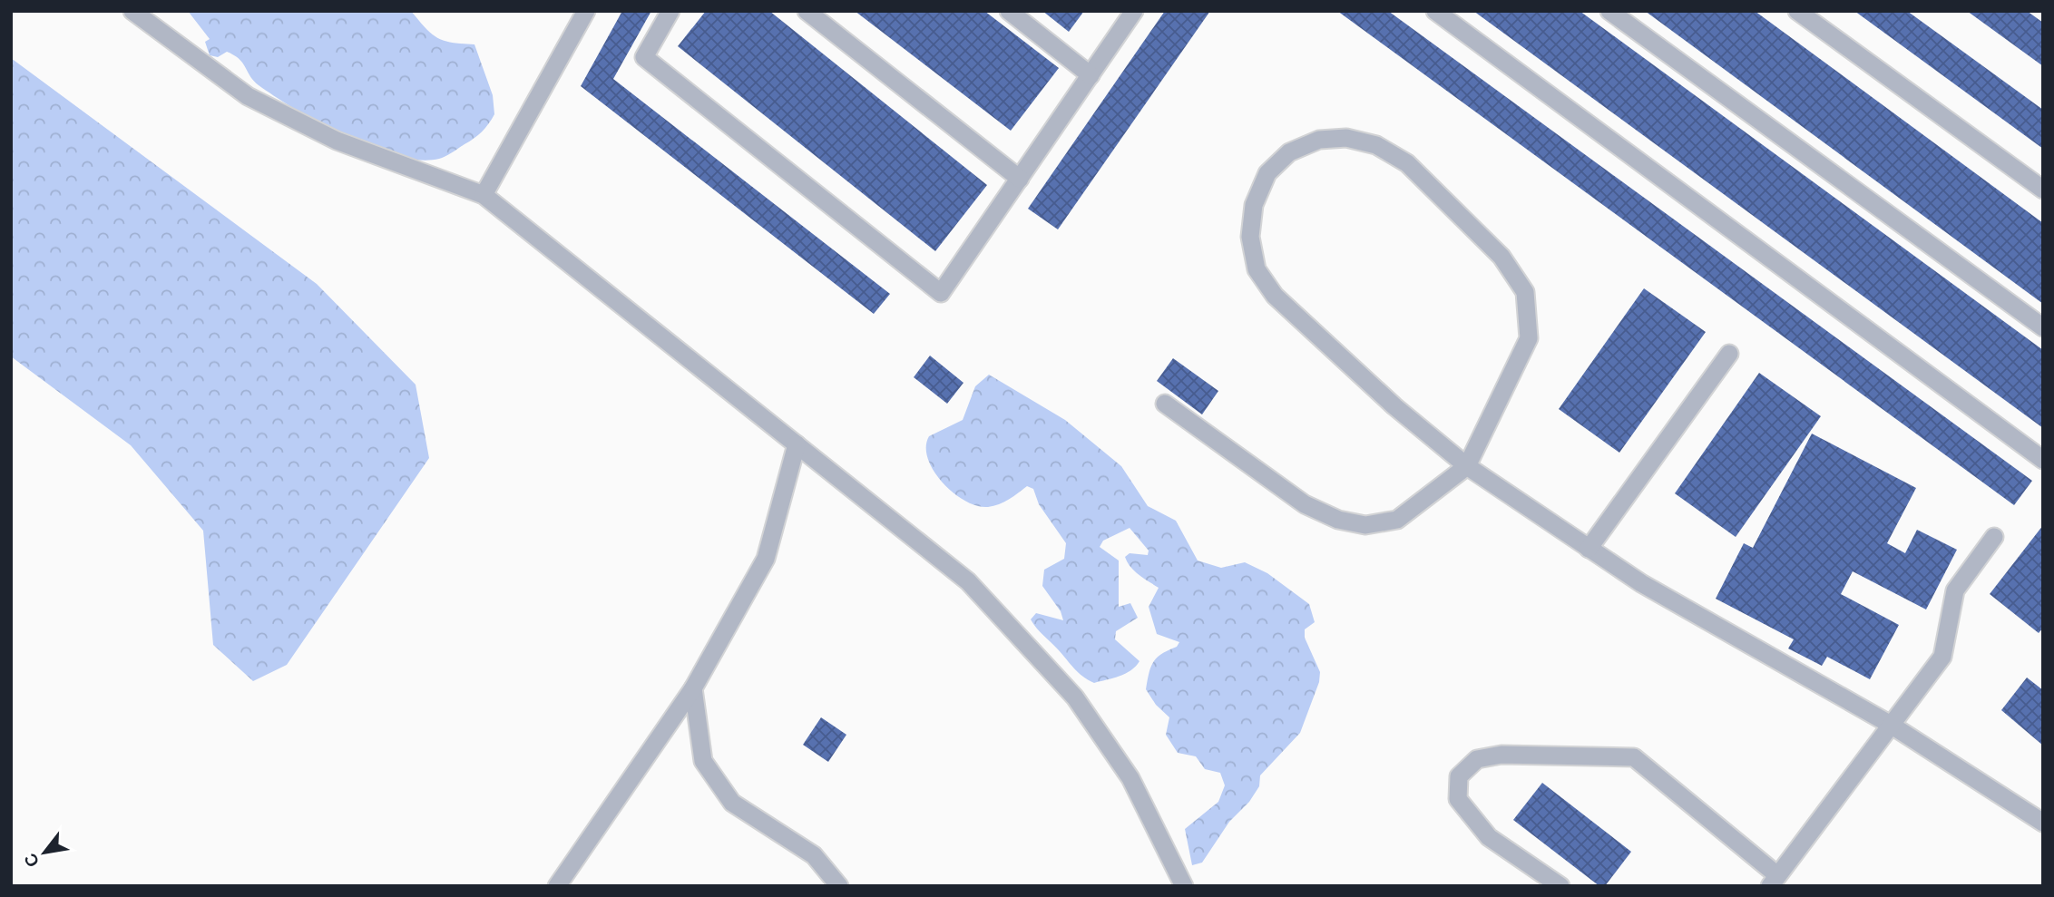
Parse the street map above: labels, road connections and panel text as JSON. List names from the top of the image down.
{
  "north": "bottom left"
}
